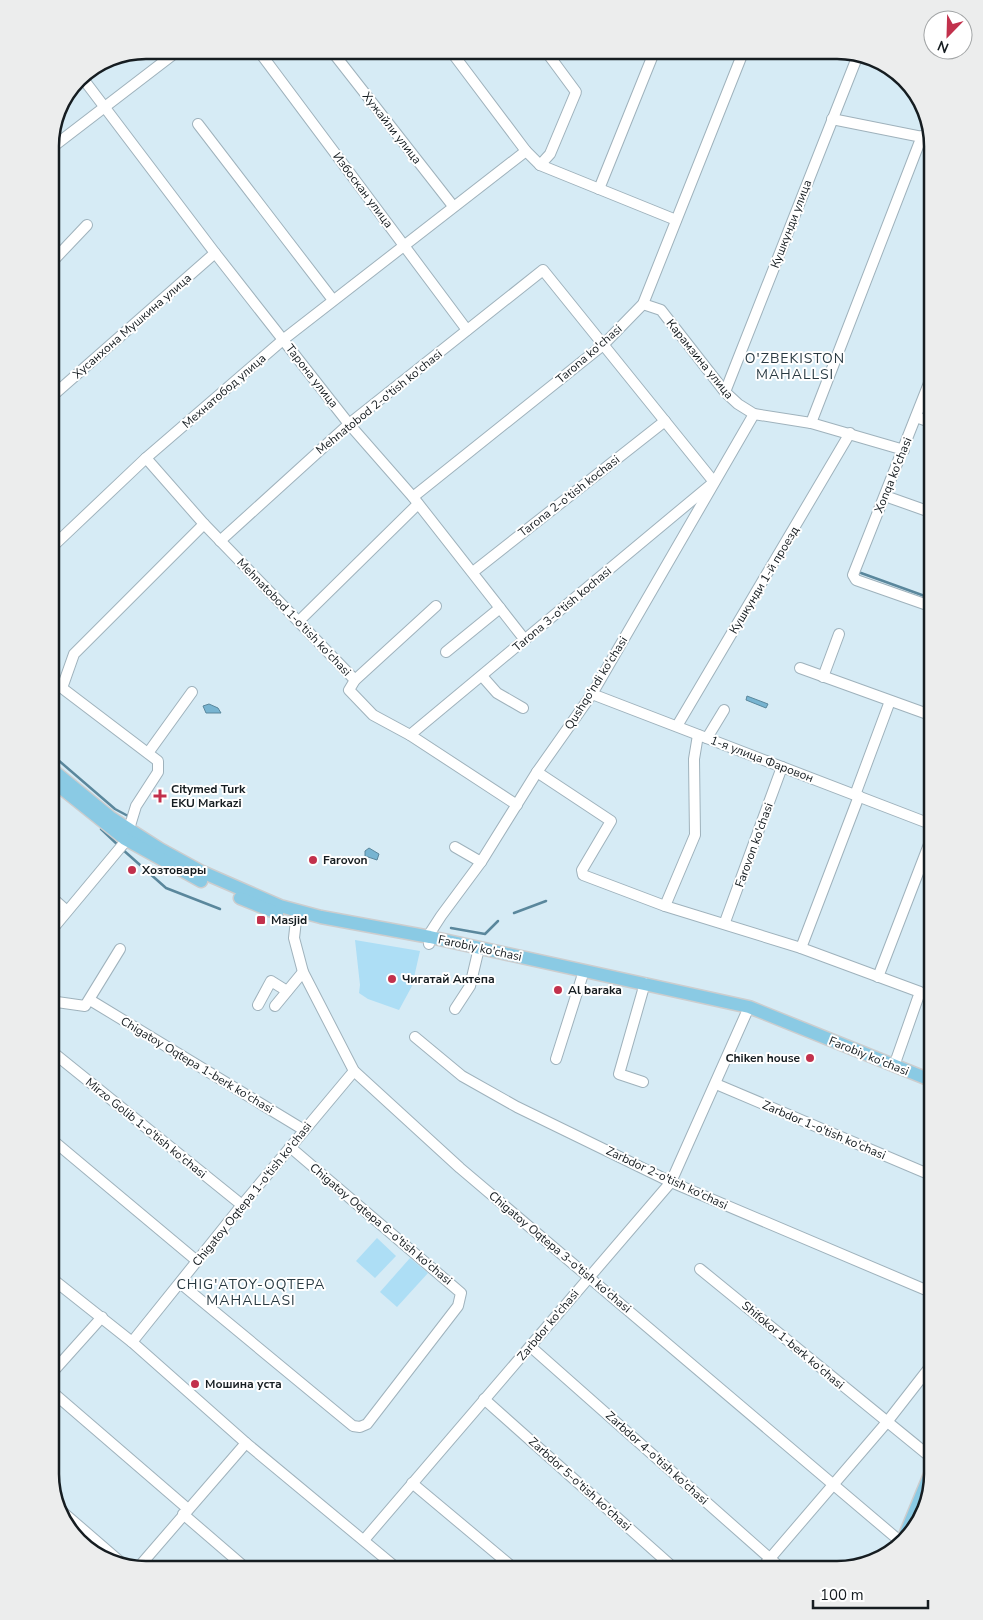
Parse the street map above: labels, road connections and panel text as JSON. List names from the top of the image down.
{
  "streets": {
    "main road": ["Farobiy ko'chasi"],
    "street": [
      "Хужайли улица",
      "Избоскан улица",
      "Кушкунди улица",
      "Хусанхона Мушкина улица",
      "Tarona ko'chasi",
      "Карамзина улица",
      "Тарона улица",
      "Мехнатобод улица",
      "Mehnatobod 2-o'tish ko'chasi",
      "Xonqa ko'chasi",
      "Tarona 2-o'tish kochasi",
      "Кушкунди 1-й проезд",
      "Tarona 3-o'tish kochasi",
      "Mehnatobod 1-o'tish ko'chasi",
      "Qushqo'ndi ko'chasi",
      "1-я улица Фаровон",
      "Farovon ko'chasi",
      "Chigatoy Oqtepa 1-berk ko'chasi",
      "Mirzo Golib 1-o'tish ko'chasi",
      "Zarbdor 1-o'tish ko'chasi",
      "Zarbdor 2-o'tish ko'chasi",
      "Chigatoy Oqtepa 1-o'tish ko'chasi",
      "Chigatoy Oqtepa 6-o'tish ko'chasi",
      "Chigatoy Oqtepa 3-o'tish ko'chasi",
      "Zarbdor ko'chasi",
      "Shifokor 1-berk ko'chasi",
      "Zarbdor 4-o'tish ko'chasi",
      "Zarbdor 5-o'tish ko'chasi"
    ]
  },
  "crossings": [
    ["Хужайли улица", "Мехнатобод улица"],
    ["Избоскан улица", "Мехнатобод улица"],
    ["Избоскан улица", "Mehnatobod 2-o'tish ko'chasi"],
    ["Кушкунди улица", "Карамзина улица"],
    ["Хусанхона Мушкина улица", "Тарона улица"],
    ["Tarona ko'chasi", "Карамзина улица"],
    ["Tarona ko'chasi", "Тарона улица"],
    ["Tarona ko'chasi", "Mehnatobod 2-o'tish ko'chasi"],
    ["Tarona ko'chasi", "Mehnatobod 1-o'tish ko'chasi"],
    ["Карамзина улица", "Xonqa ko'chasi"],
    ["Карамзина улица", "Кушкунди 1-й проезд"],
    ["Карамзина улица", "Qushqo'ndi ko'chasi"],
    ["Тарона улица", "Мехнатобод улица"],
    ["Тарона улица", "Mehnatobod 2-o'tish ko'chasi"],
    ["Тарона улица", "Tarona 2-o'tish kochasi"],
    ["Тарона улица", "Tarona 3-o'tish kochasi"],
    ["Мехнатобод улица", "Mehnatobod 1-o'tish ko'chasi"],
    ["Mehnatobod 2-o'tish ko'chasi", "Mehnatobod 1-o'tish ko'chasi"],
    ["Кушкунди 1-й проезд", "1-я улица Фаровон"],
    ["Tarona 3-o'tish kochasi", "Mehnatobod 1-o'tish ko'chasi"],
    ["Tarona 3-o'tish kochasi", "Qushqo'ndi ko'chasi"],
    ["Mehnatobod 1-o'tish ko'chasi", "Qushqo'ndi ko'chasi"],
    ["Qushqo'ndi ko'chasi", "1-я улица Фаровон"],
    ["Qushqo'ndi ko'chasi", "Farobiy ko'chasi"],
    ["1-я улица Фаровон", "Farovon ko'chasi"],
    ["Farobiy ko'chasi", "Chigatoy Oqtepa 3-o'tish ko'chasi"],
    ["Farobiy ko'chasi", "Zarbdor ko'chasi"],
    ["Chigatoy Oqtepa 1-berk ko'chasi", "Chigatoy Oqtepa 1-o'tish ko'chasi"],
    ["Mirzo Golib 1-o'tish ko'chasi", "Chigatoy Oqtepa 1-o'tish ko'chasi"],
    ["Zarbdor 1-o'tish ko'chasi", "Zarbdor ko'chasi"],
    ["Zarbdor 2-o'tish ko'chasi", "Zarbdor ko'chasi"],
    ["Chigatoy Oqtepa 1-o'tish ko'chasi", "Chigatoy Oqtepa 6-o'tish ko'chasi"],
    ["Chigatoy Oqtepa 1-o'tish ko'chasi", "Chigatoy Oqtepa 3-o'tish ko'chasi"],
    ["Chigatoy Oqtepa 3-o'tish ko'chasi", "Zarbdor ko'chasi"],
    ["Zarbdor ko'chasi", "Zarbdor 4-o'tish ko'chasi"],
    ["Zarbdor ko'chasi", "Zarbdor 5-o'tish ko'chasi"]
  ],
  "districts": ["O'ZBEKISTON MAHALLSI", "CHIG'ATOY-OQTEPA MAHALLASI"],
  "places": {
    "health": ["Citymed Turk EKU Markazi"],
    "other": [
      "Farovon",
      "Хозтовары",
      "Чигатай Актепа",
      "Al baraka",
      "Chiken house",
      "Мошина уста"
    ],
    "transit": ["Masjid"]
  },
  "scale_bar": "100 m",
  "north": "bottom left"
}
